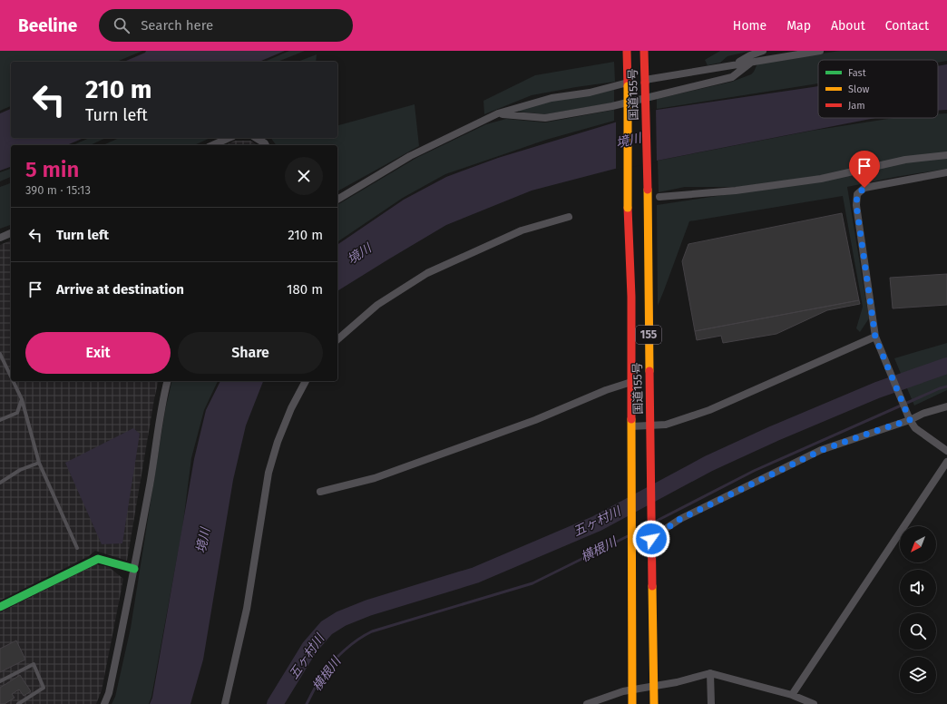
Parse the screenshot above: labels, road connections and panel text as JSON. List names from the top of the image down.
{
  "streets": {
    "main road": ["国道155号", "155"]
  },
  "water": ["境川", "五ヶ村川", "横根川"],
  "legend": ["Fast", "Slow", "Jam"],
  "north": "bottom left",
  "page": {
    "header": "Beeline",
    "search": "Search here",
    "nav": [
      "Home",
      "Map",
      "About",
      "Contact"
    ],
    "turn": ["210 m", "Turn left"],
    "heading": ["5 min", "390 m · 15:13"],
    "list": [
      {
        "name": "Turn left",
        "value": "210 m"
      },
      {
        "name": "Arrive at destination",
        "value": "180 m"
      }
    ],
    "buttons": ["Exit", "Share"]
  }
}
